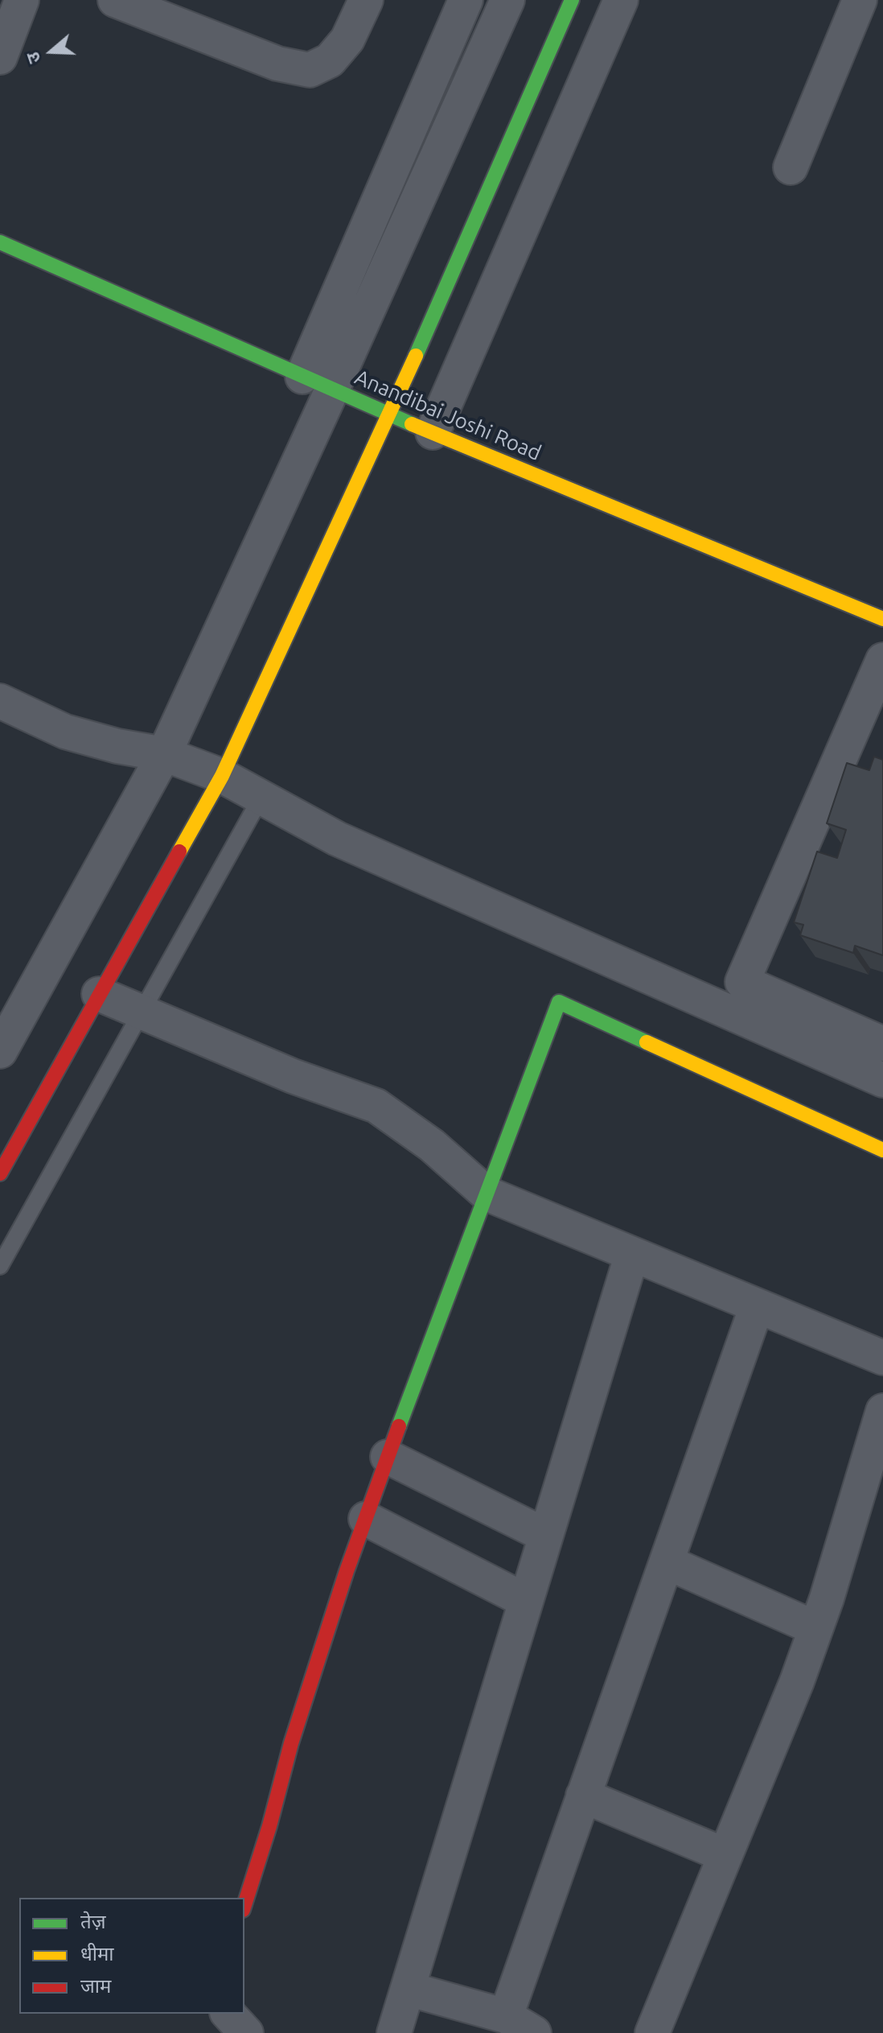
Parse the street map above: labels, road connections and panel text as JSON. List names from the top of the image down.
{
  "streets": {
    "street": ["Anandibai Joshi Road"]
  },
  "legend": ["तेज़", "धीमा", "जाम"],
  "north": "left"
}
